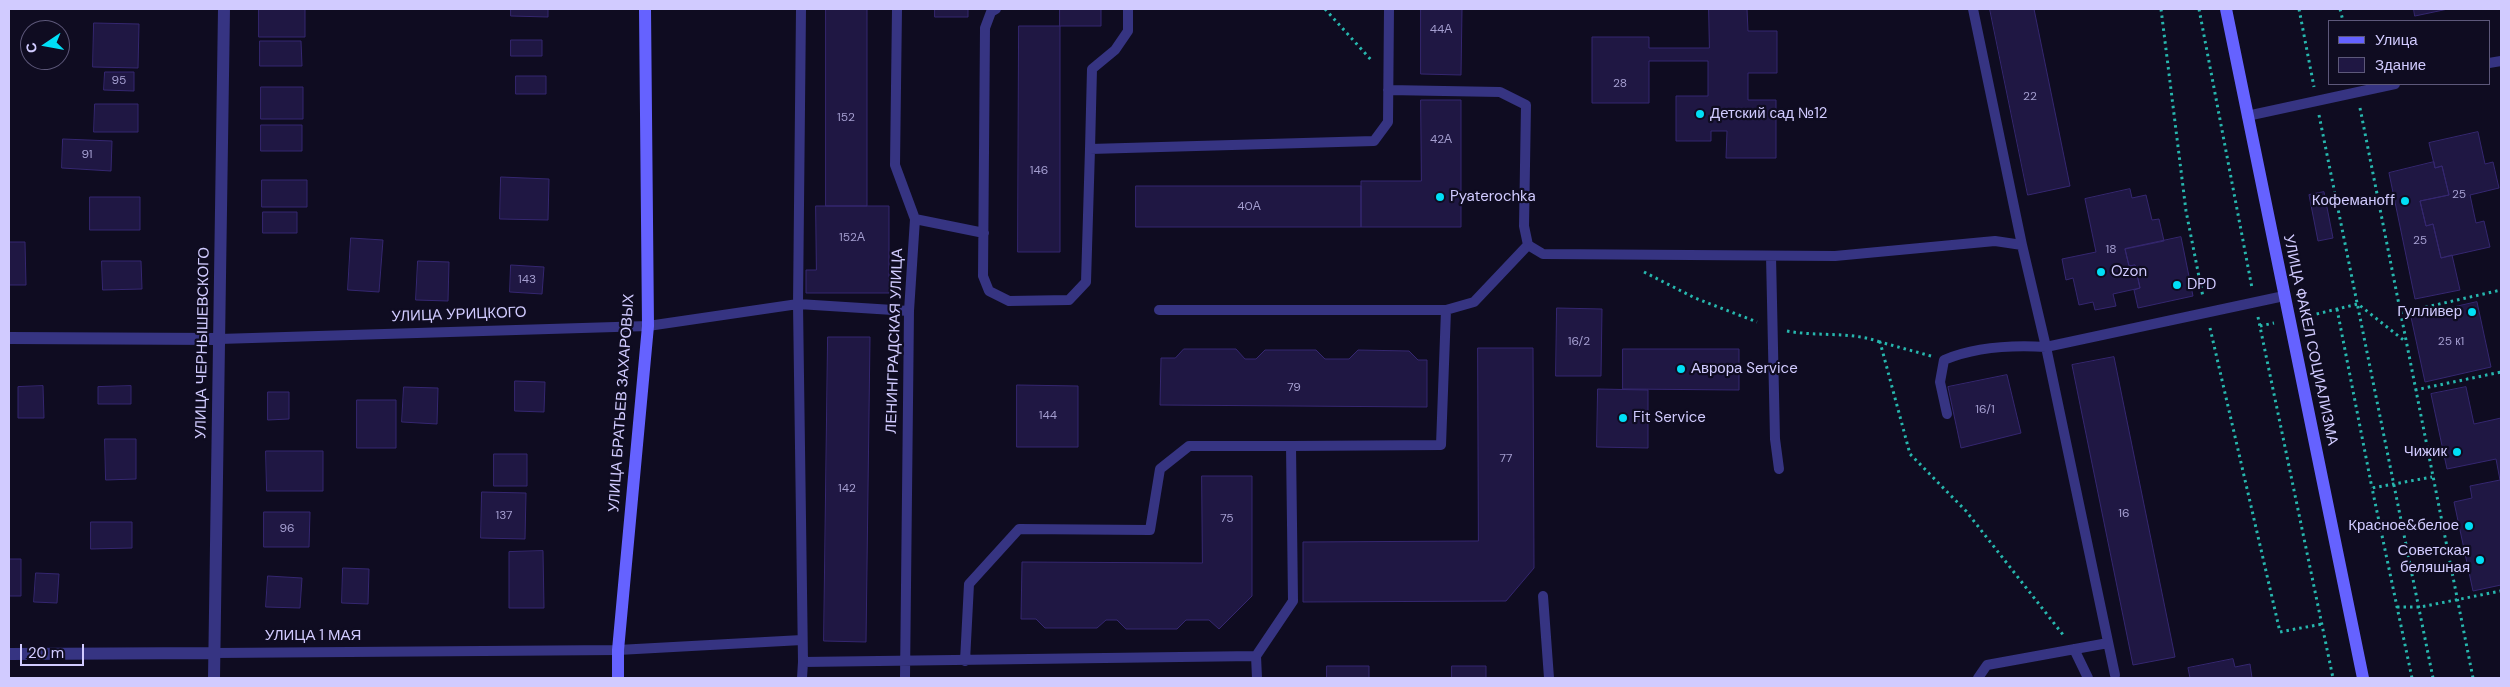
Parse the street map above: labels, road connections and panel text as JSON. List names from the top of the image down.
{
  "streets": {
    "main road": ["УЛИЦА ФАКЕЛ СОЦИАЛИЗМА", "УЛИЦА БРАТЬЕВ ЗАХАРОВЫХ"],
    "street": ["УЛИЦА УРИЦКОГО", "УЛИЦА ЧЕРНЫШЕВСКОГО", "УЛИЦА 1 МАЯ"],
    "lane": ["ЛЕНИНГРАДСКАЯ УЛИЦА"]
  },
  "crossings": [
    ["УЛИЦА УРИЦКОГО", "ЛЕНИНГРАДСКАЯ УЛИЦА"],
    ["УЛИЦА УРИЦКОГО", "УЛИЦА ЧЕРНЫШЕВСКОГО"],
    ["УЛИЦА УРИЦКОГО", "УЛИЦА БРАТЬЕВ ЗАХАРОВЫХ"],
    ["УЛИЦА ЧЕРНЫШЕВСКОГО", "УЛИЦА 1 МАЯ"],
    ["УЛИЦА БРАТЬЕВ ЗАХАРОВЫХ", "УЛИЦА 1 МАЯ"]
  ],
  "places": [
    "Детский сад №12",
    "Pyaterochka",
    "Кофеманоff",
    "Ozon",
    "DPD",
    "Гулливер",
    "Аврора Service",
    "Fit Service",
    "Чижик",
    "Красное&белое",
    "Советская беляшная"
  ],
  "house_numbers": [
    "44А",
    "95",
    "28",
    "22",
    "152",
    "42А",
    "91",
    "146",
    "25",
    "40А",
    "152А",
    "25",
    "18",
    "143",
    "16/2",
    "25 к1",
    "79",
    "16/1",
    "144",
    "77",
    "142",
    "16",
    "137",
    "75",
    "96"
  ],
  "legend": ["Улица", "Здание"],
  "scale_bar": "20 m",
  "north": "left"
}
